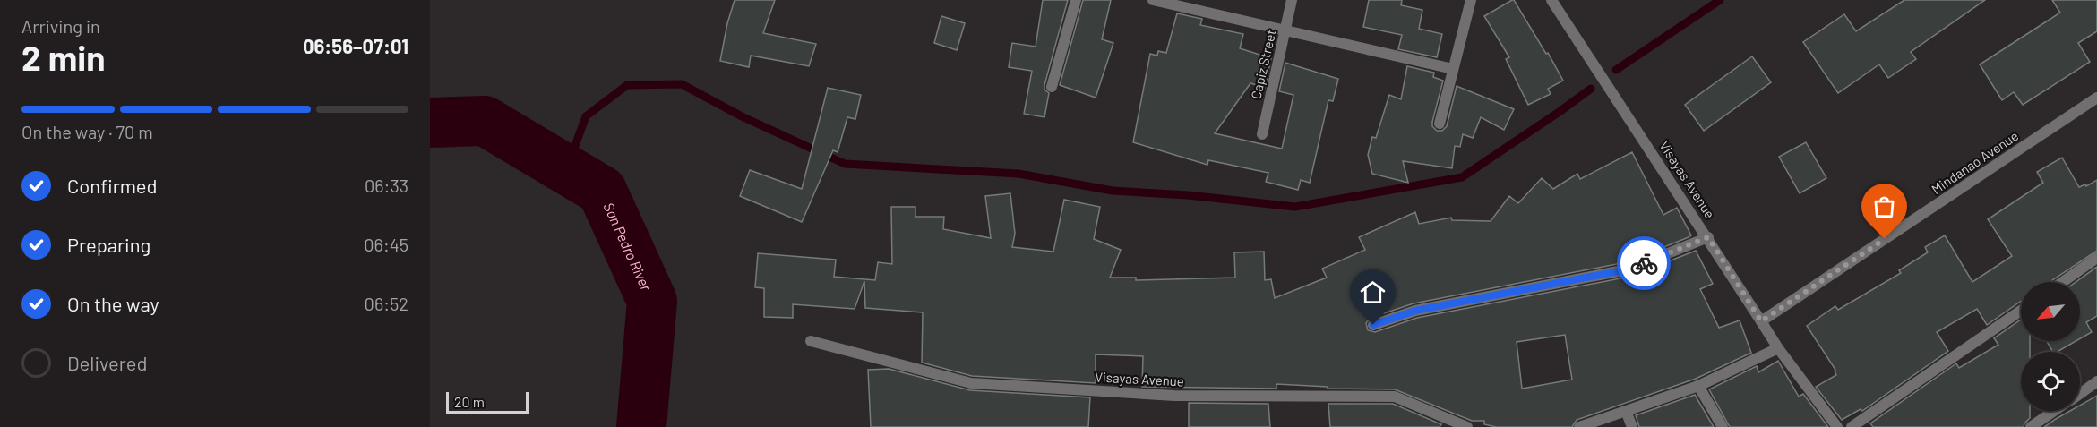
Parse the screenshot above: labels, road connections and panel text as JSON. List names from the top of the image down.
{
  "streets": {
    "street": ["Capiz Street", "Mindanao Avenue", "Visayas Avenue"]
  },
  "crossings": [
    ["Mindanao Avenue", "Visayas Avenue"]
  ],
  "water": ["San Pedro River"],
  "scale_bar": "20 m",
  "north": "bottom left",
  "page": {
    "heading": ["2 min", "Arriving in", "06:56–07:01"],
    "bar": "On the way · 70 m",
    "list": [
      ["Confirmed", "06:33"],
      ["Preparing", "06:45"],
      ["On the way", "06:52"],
      "Delivered"
    ],
    "scale": "20 m"
  }
}
